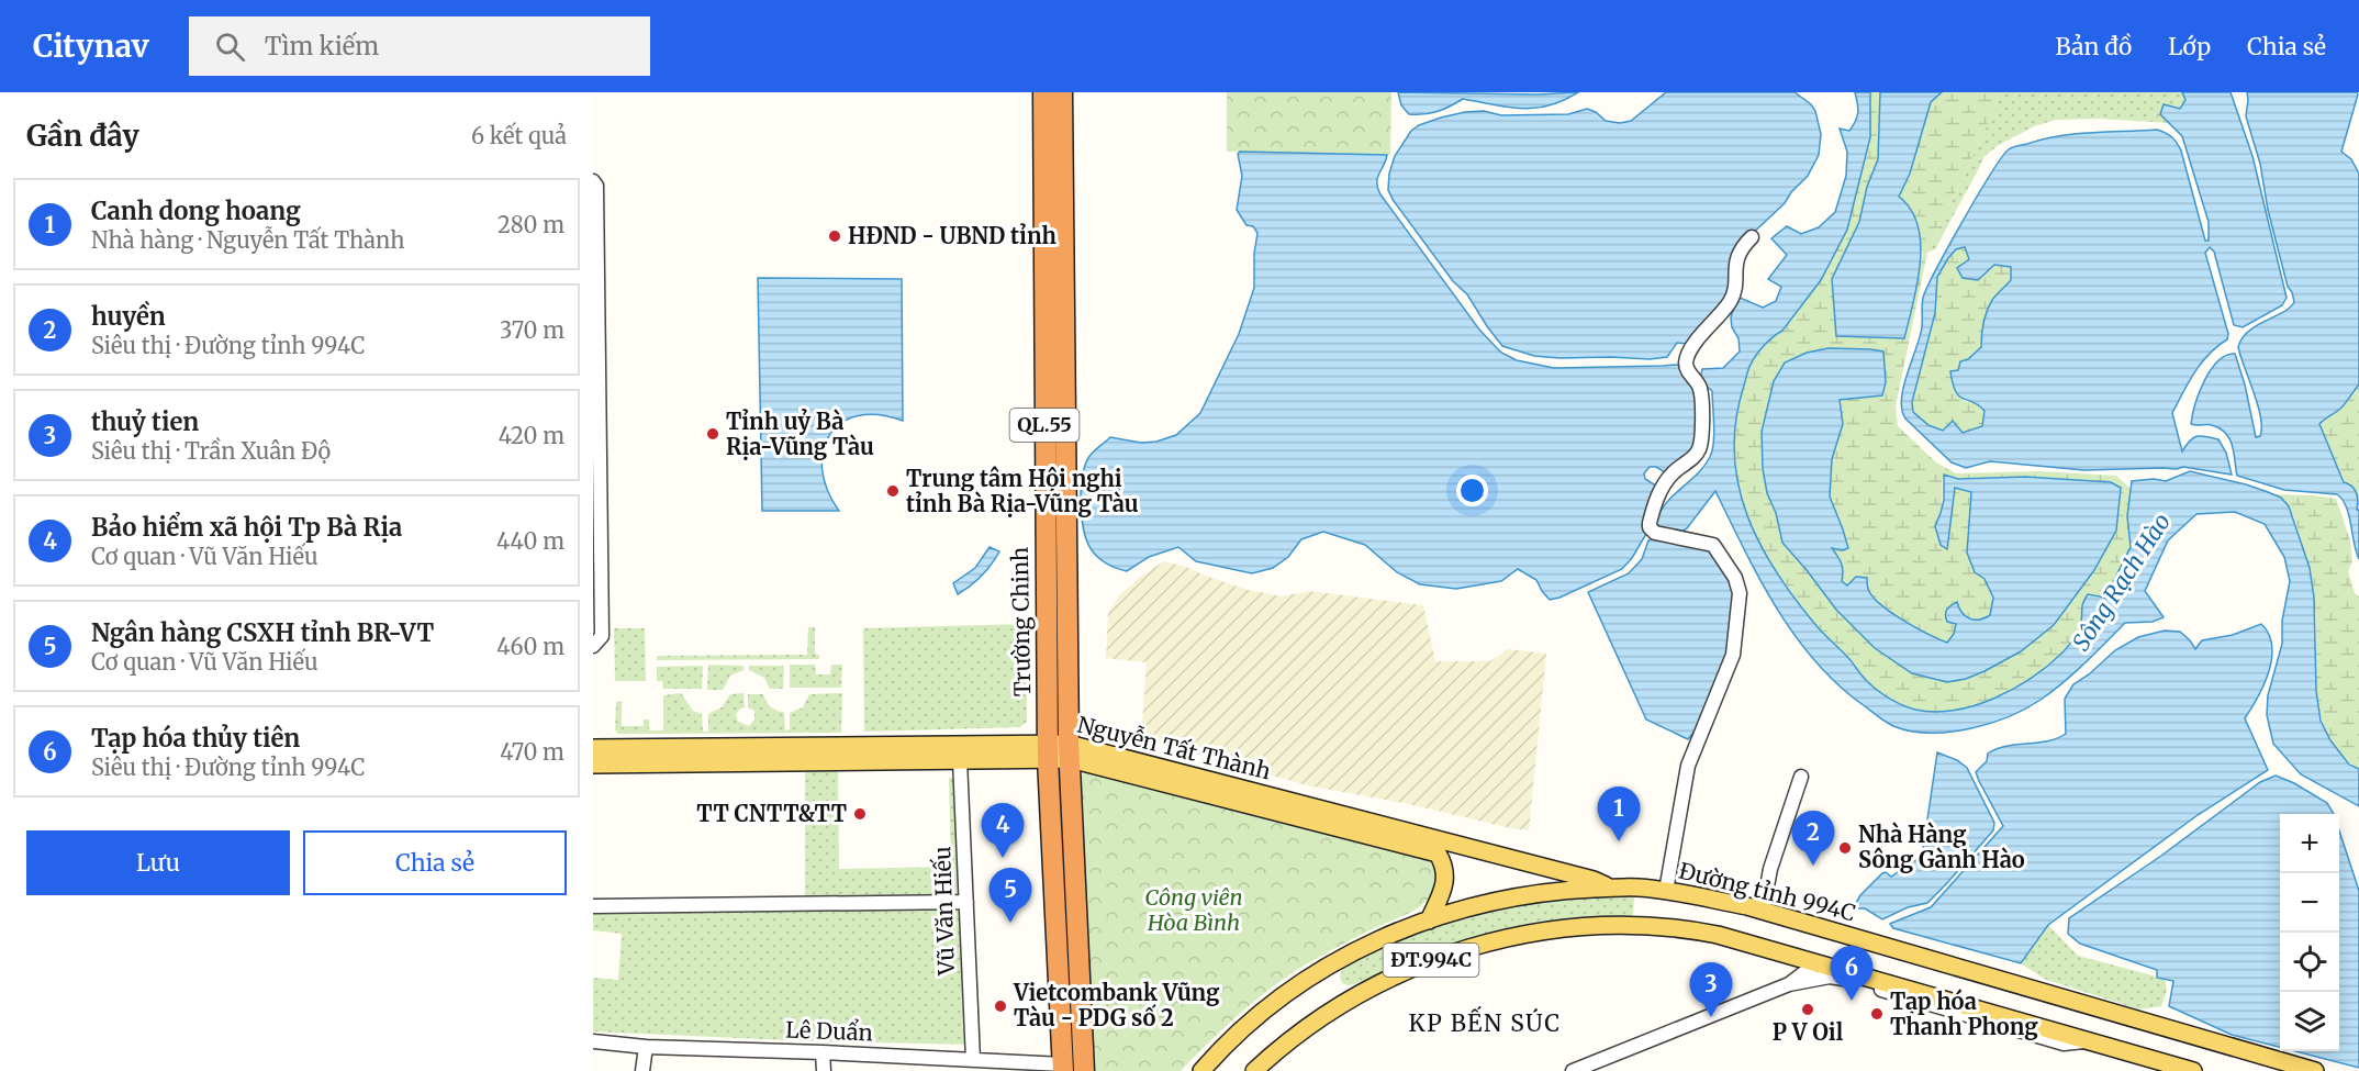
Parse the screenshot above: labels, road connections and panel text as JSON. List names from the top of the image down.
{
  "streets": {
    "highway": ["QL.55", "Trường Chinh"],
    "main road": ["Nguyễn Tất Thành", "Đường tỉnh 994C", "ĐT.994C"],
    "street": ["Vũ Văn Hiếu", "Lê Duẩn"]
  },
  "crossings": [
    ["QL.55", "Nguyễn Tất Thành"],
    ["Trường Chinh", "Nguyễn Tất Thành"],
    ["Trường Chinh", "Lê Duẩn"],
    ["Nguyễn Tất Thành", "Đường tỉnh 994C"],
    ["Nguyễn Tất Thành", "Vũ Văn Hiếu"],
    ["Vũ Văn Hiếu", "Lê Duẩn"]
  ],
  "districts": ["KP BẾN SÚC"],
  "water": ["Sông Rạch Hào"],
  "parks": ["Công viên Hòa Bình"],
  "places": [
    "HĐND - UBND tỉnh",
    "Tỉnh uỷ Bà Rịa-Vũng Tàu",
    "Trung tâm Hội nghị tỉnh Bà Rịa-Vũng Tàu",
    "TT CNTT&TT",
    "Nhà Hàng Sông Gành Hào",
    "Vietcombank Vũng Tàu - PDG số 2",
    "P V Oil",
    "Tạp hóa Thanh Phong"
  ],
  "page": {
    "header": "Citynav",
    "search": "Tìm kiếm",
    "nav": ["Bản đồ", "Lớp", "Chia sẻ"],
    "heading": ["Gần đây", "6 kết quả"],
    "list": [
      {
        "mark": "1",
        "name": "Canh dong hoang",
        "note": "Nhà hàng · Nguyễn Tất Thành",
        "value": "280 m"
      },
      {
        "mark": "2",
        "name": "huyền",
        "note": "Siêu thị · Đường tỉnh 994C",
        "value": "370 m"
      },
      {
        "mark": "3",
        "name": "thuỷ tien",
        "note": "Siêu thị · Trần Xuân Độ",
        "value": "420 m"
      },
      {
        "mark": "4",
        "name": "Bảo hiểm xã hội Tp Bà Rịa",
        "note": "Cơ quan · Vũ Văn Hiếu",
        "value": "440 m"
      },
      {
        "mark": "5",
        "name": "Ngân hàng CSXH tỉnh BR-VT",
        "note": "Cơ quan · Vũ Văn Hiếu",
        "value": "460 m"
      },
      {
        "mark": "6",
        "name": "Tạp hóa thủy tiên",
        "note": "Siêu thị · Đường tỉnh 994C",
        "value": "470 m"
      }
    ],
    "pins": [
      "1",
      "4",
      "2",
      "5",
      "6",
      "3"
    ],
    "buttons": ["Lưu", "Chia sẻ"],
    "map_buttons": ["+", "−"]
  }
}
